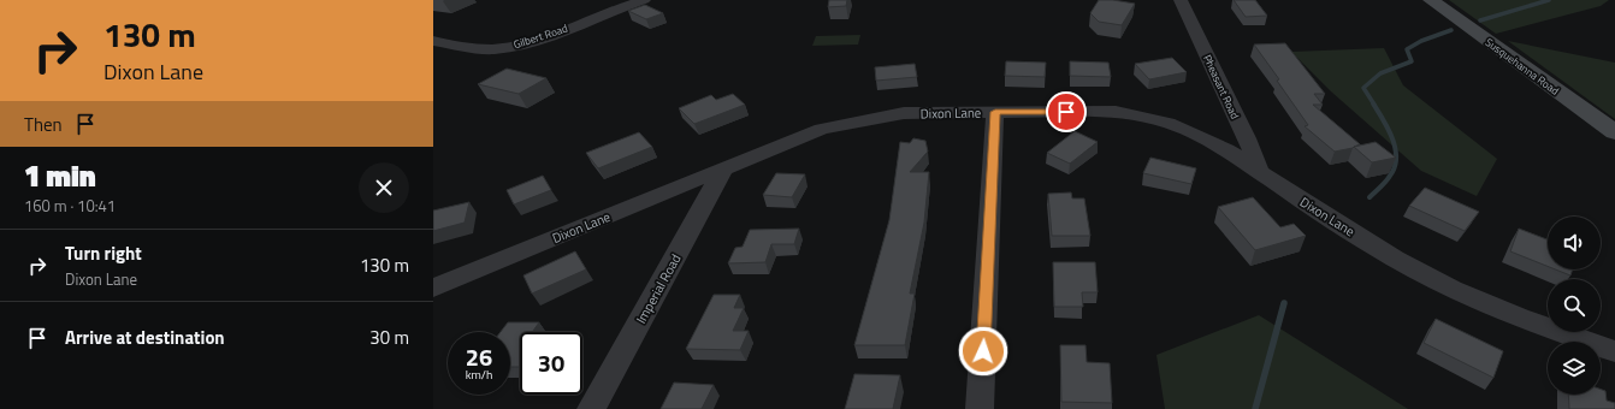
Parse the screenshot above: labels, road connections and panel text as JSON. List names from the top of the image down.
{
  "streets": {
    "main road": ["Susquehanna Road"],
    "street": [
      "Gilbert Road",
      "Pheasant Road",
      "Dixon Lane",
      "Imperial Road"
    ]
  },
  "crossings": [
    ["Pheasant Road", "Dixon Lane"],
    ["Dixon Lane", "Imperial Road"]
  ],
  "page": {
    "turn": ["130 m", "Dixon Lane"],
    "then": "Then",
    "heading": ["1 min", "160 m · 10:41"],
    "list": [
      {
        "name": "Turn right",
        "note": "Dixon Lane",
        "value": "130 m"
      },
      {
        "name": "Arrive at destination",
        "value": "30 m"
      }
    ],
    "speed": "26 km/h",
    "limit": "30"
  }
}
